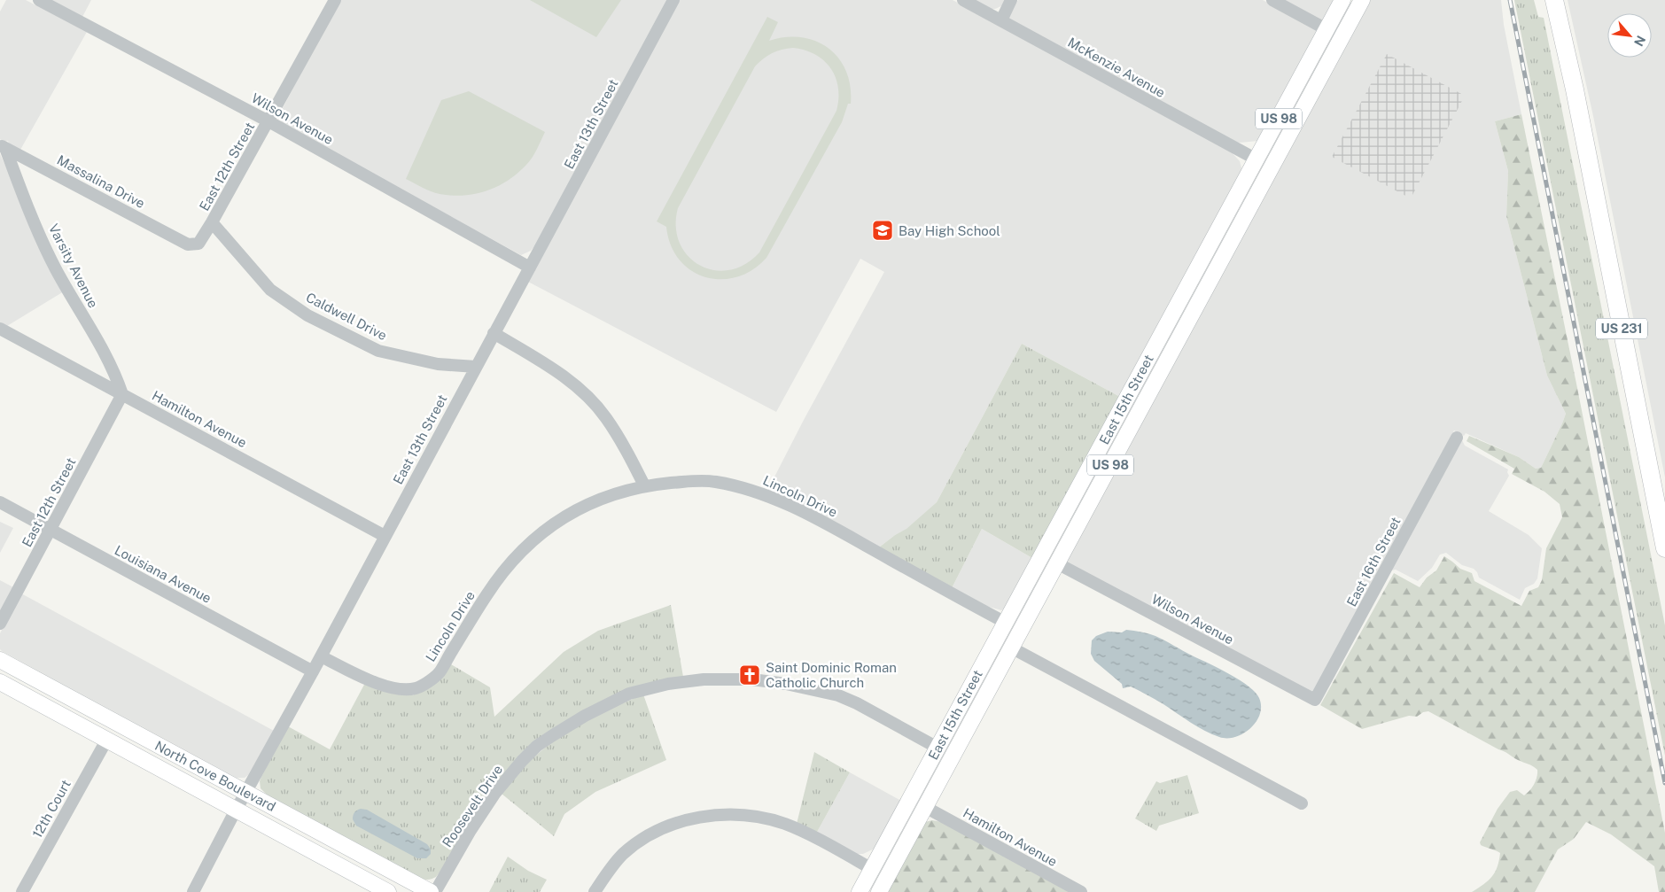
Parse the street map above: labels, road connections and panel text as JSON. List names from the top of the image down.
{
  "streets": {
    "highway": ["US 231"],
    "main road": ["US 98", "East 15th Street", "North Cove Boulevard"],
    "street": [
      "McKenzie Avenue",
      "Wilson Avenue",
      "East 13th Street",
      "East 12th Street",
      "Massalina Drive",
      "Varsity Avenue",
      "Caldwell Drive",
      "Hamilton Avenue",
      "Lincoln Drive",
      "East 16th Street",
      "Louisiana Avenue",
      "Roosevelt Drive",
      "12th Court"
    ]
  },
  "crossings": [
    ["McKenzie Avenue", "East 15th Street"],
    ["Wilson Avenue", "East 13th Street"],
    ["Wilson Avenue", "East 12th Street"],
    ["Wilson Avenue", "East 15th Street"],
    ["Wilson Avenue", "East 16th Street"],
    ["East 13th Street", "Caldwell Drive"],
    ["East 13th Street", "Hamilton Avenue"],
    ["East 13th Street", "Lincoln Drive"],
    ["East 13th Street", "Louisiana Avenue"],
    ["East 13th Street", "North Cove Boulevard"],
    ["East 12th Street", "Massalina Drive"],
    ["East 12th Street", "Varsity Avenue"],
    ["East 12th Street", "Caldwell Drive"],
    ["East 12th Street", "Hamilton Avenue"],
    ["East 12th Street", "Louisiana Avenue"],
    ["Massalina Drive", "Varsity Avenue"],
    ["Varsity Avenue", "Hamilton Avenue"],
    ["East 15th Street", "Hamilton Avenue"],
    ["East 15th Street", "Lincoln Drive"],
    ["East 15th Street", "Roosevelt Drive"],
    ["North Cove Boulevard", "12th Court"]
  ],
  "places": {
    "school or university": ["Bay High School"],
    "church": ["Saint Dominic Roman Catholic Church"]
  },
  "north": "bottom right"
}
